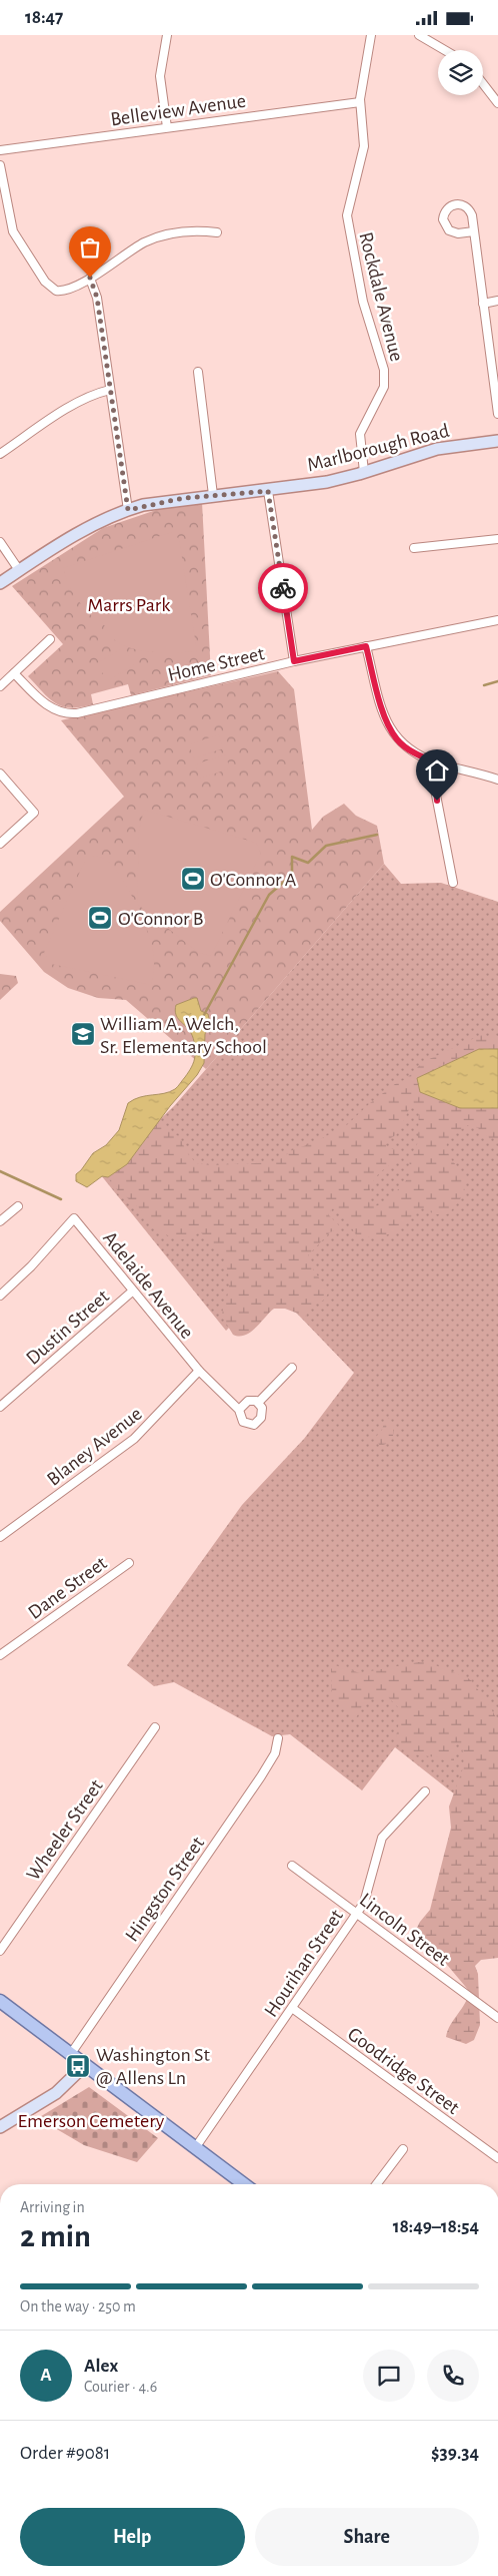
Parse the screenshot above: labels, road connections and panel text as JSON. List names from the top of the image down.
{
  "streets": {
    "street": [
      "Belleview Avenue",
      "Rockdale Avenue",
      "Marlborough Road",
      "Home Street",
      "Adelaide Avenue",
      "Dustin Street",
      "Blaney Avenue",
      "Dane Street",
      "Wheeler Street",
      "Hingston Street",
      "Lincoln Street",
      "Hourihan Street",
      "Goodridge Street"
    ]
  },
  "crossings": [
    ["Belleview Avenue", "Rockdale Avenue"],
    ["Rockdale Avenue", "Marlborough Road"],
    ["Adelaide Avenue", "Dustin Street"],
    ["Adelaide Avenue", "Blaney Avenue"],
    ["Lincoln Street", "Hourihan Street"],
    ["Hourihan Street", "Goodridge Street"]
  ],
  "parks": ["Marrs Park", "Emerson Cemetery"],
  "places": {
    "sports": ["O'Connor A", "O'Connor B"],
    "school or university": ["William A. Welch, Sr. Elementary School"],
    "bus stop": ["Washington St @ Allens Ln"]
  },
  "page": {
    "status": "18:47",
    "heading": ["2 min", "Arriving in", "18:49–18:54"],
    "panel": [
      "Alex",
      "Courier · 4.6",
      "Order #9081",
      "$39.34"
    ],
    "bar": "On the way · 250 m",
    "round": "A",
    "buttons": ["Help", "Share"]
  }
}
